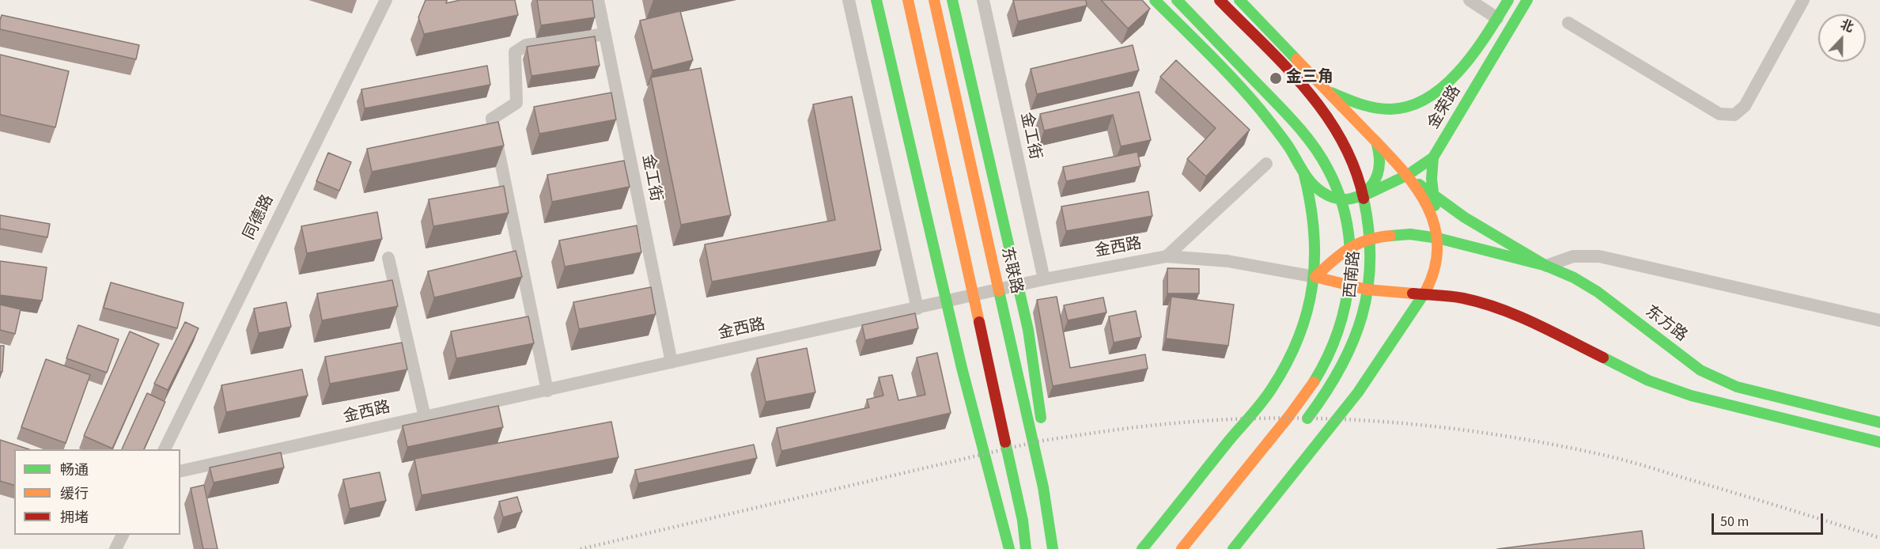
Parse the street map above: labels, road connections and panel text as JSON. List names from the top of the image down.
{
  "streets": {
    "main road": [
      "金荣路",
      "东联路",
      "西南路",
      "东方路"
    ],
    "street": ["金工街", "同德路", "金西路"]
  },
  "crossings": [
    ["金工街", "金西路"],
    ["金西路", "东方路"]
  ],
  "places": ["金三角"],
  "legend": ["畅通", "缓行", "拥堵"],
  "scale_bar": "50 m",
  "north": "top"
}
